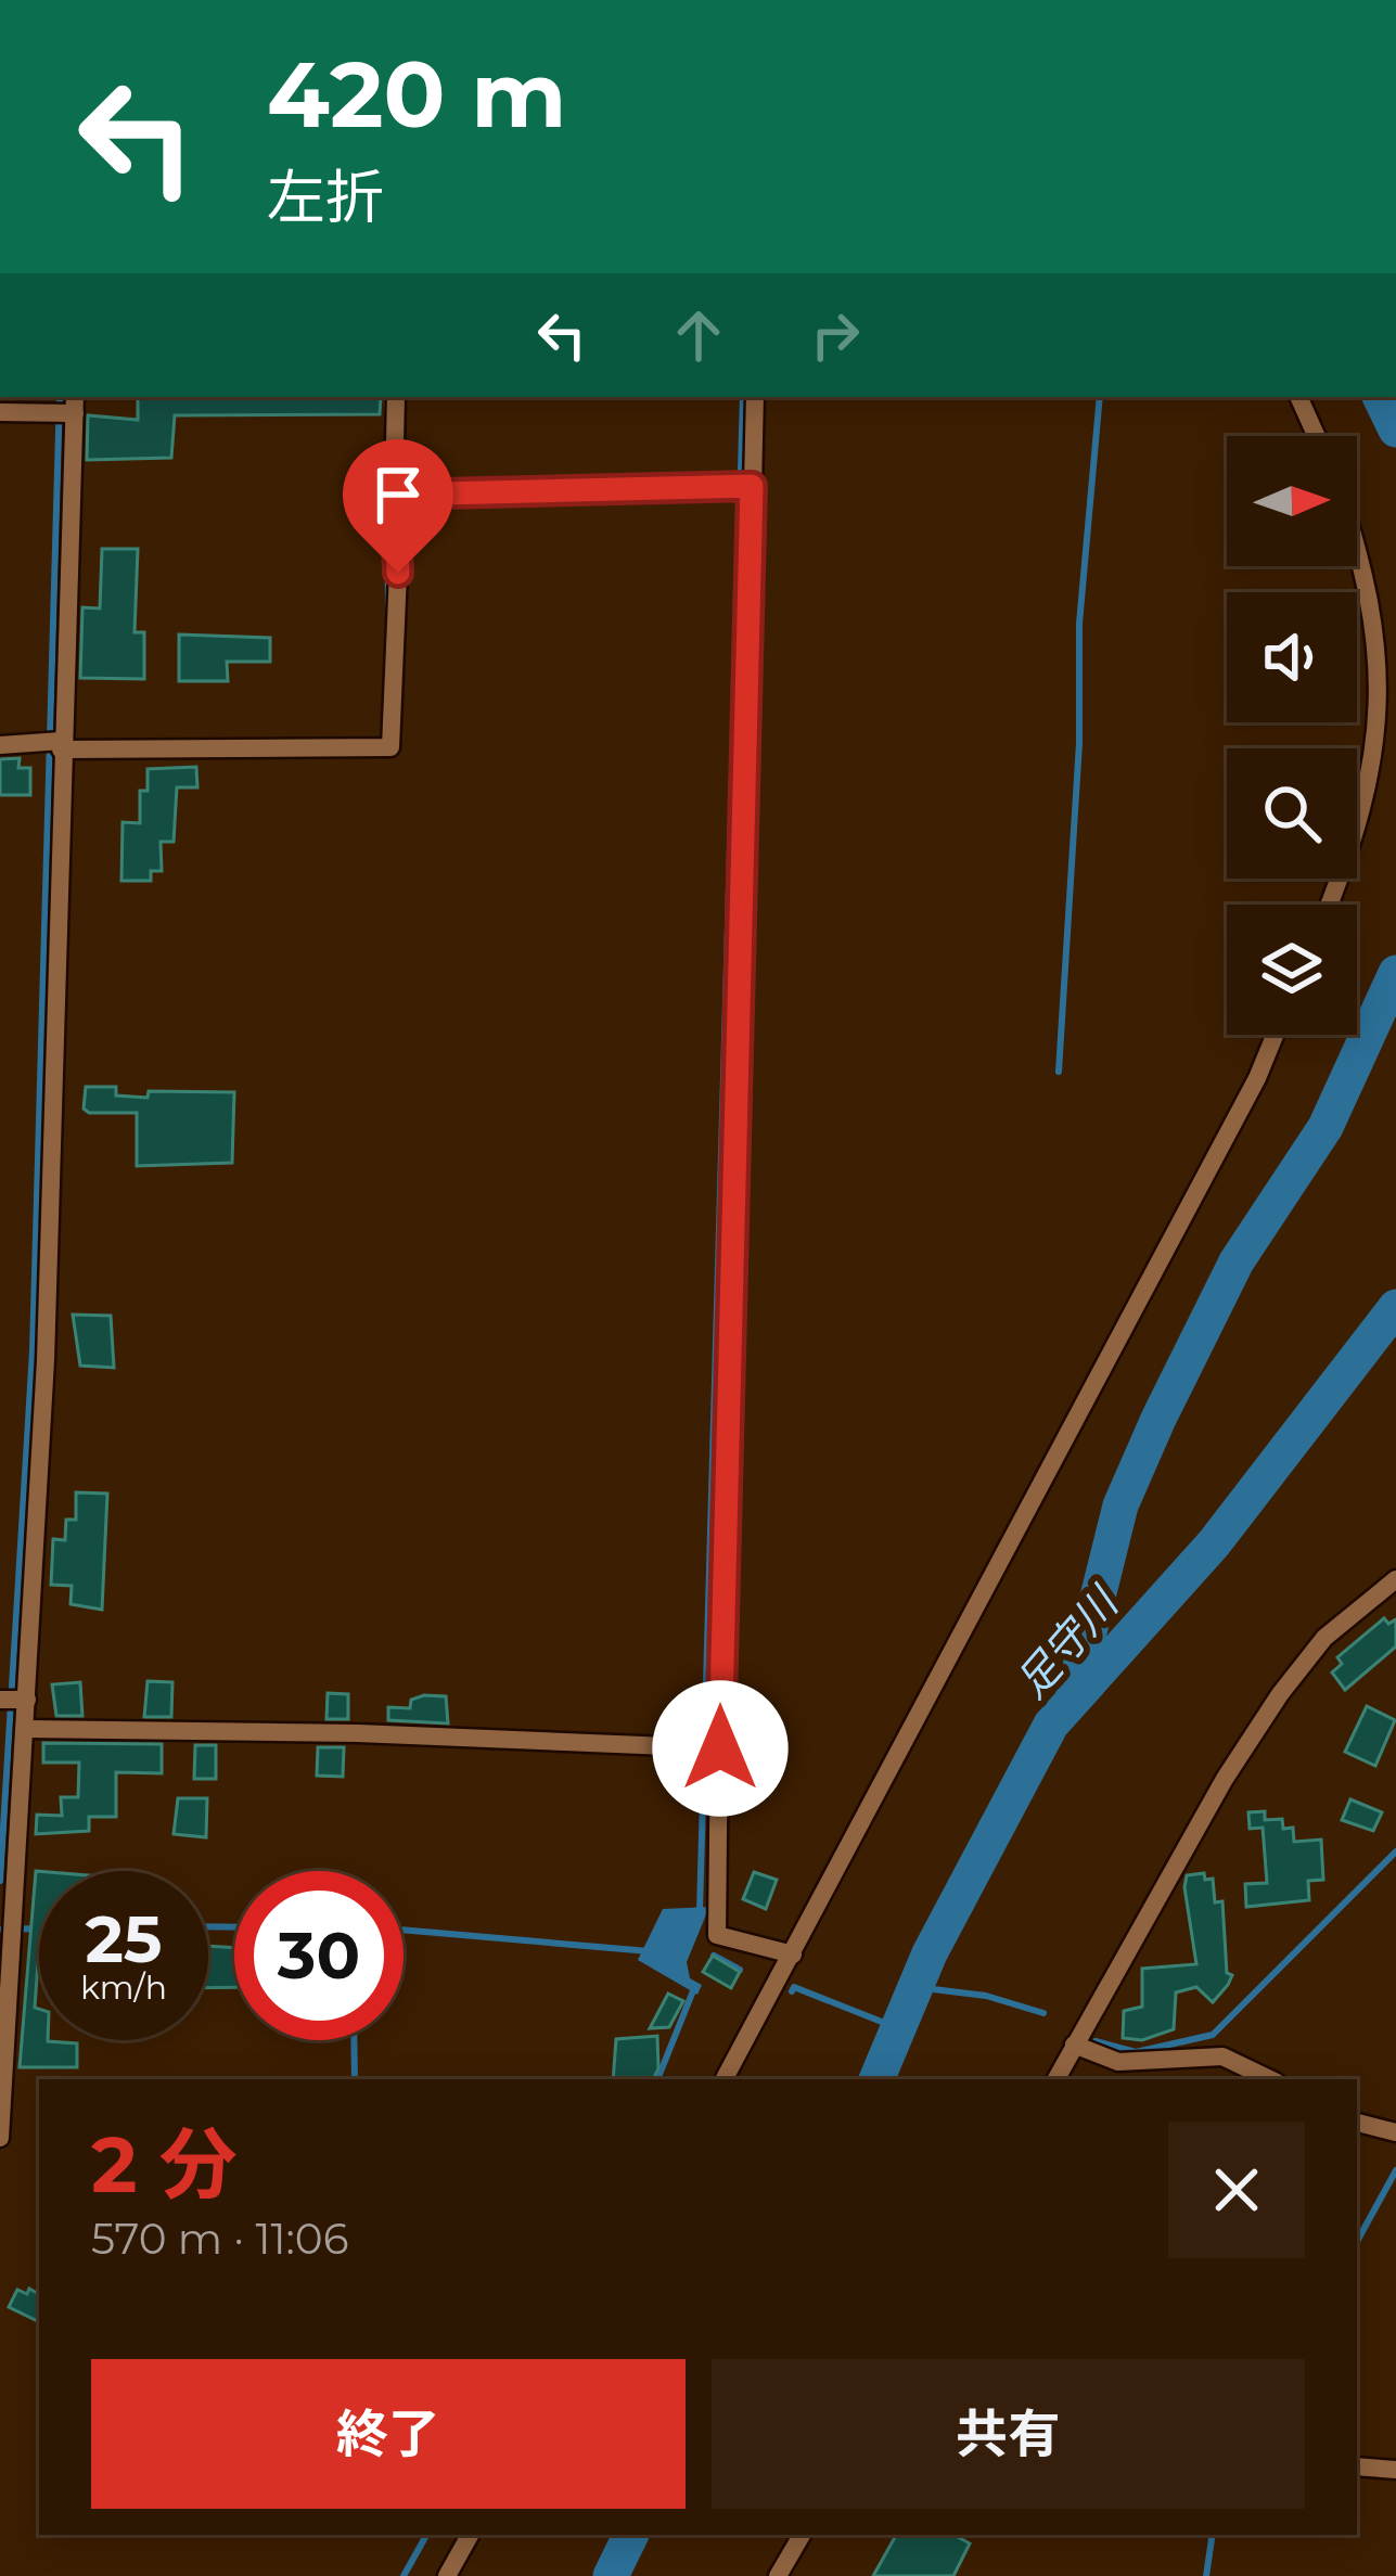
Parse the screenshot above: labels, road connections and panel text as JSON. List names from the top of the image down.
{
  "water": ["足守川"],
  "north": "right",
  "page": {
    "turn": ["420 m", "左折"],
    "speed": "25 km/h",
    "limit": "30",
    "heading": ["2 分", "570 m · 11:06"],
    "buttons": ["終了", "共有"]
  }
}
